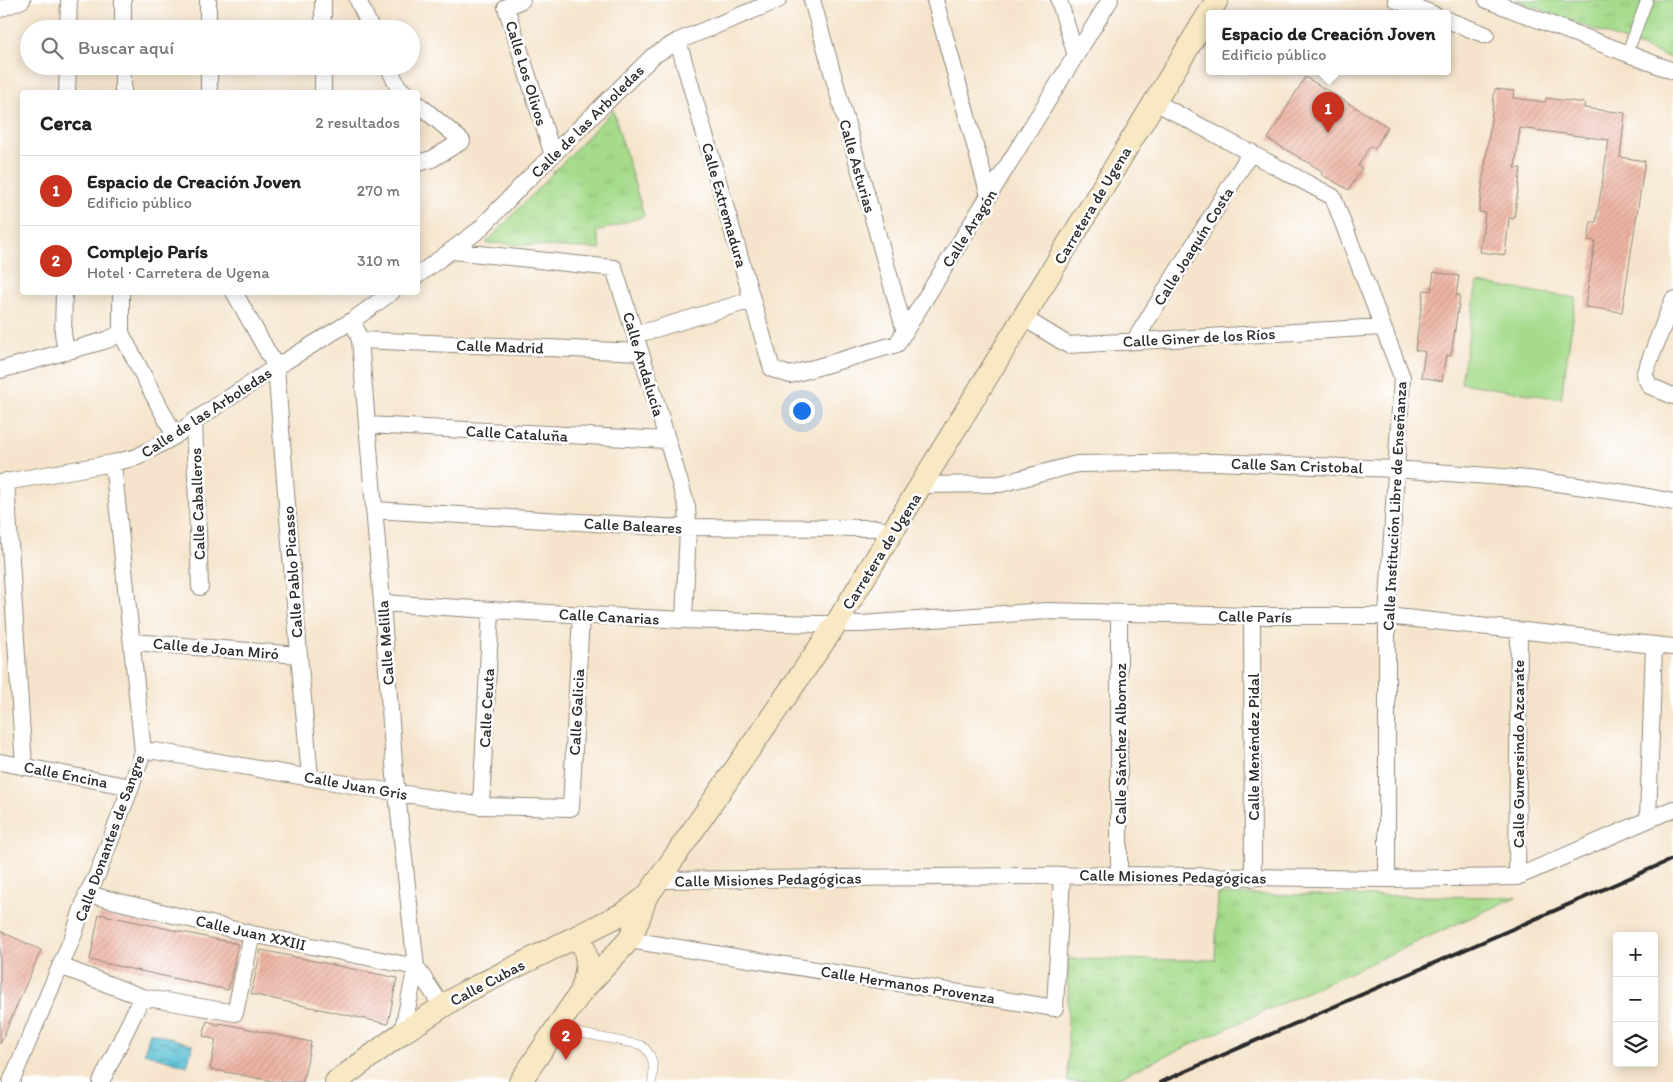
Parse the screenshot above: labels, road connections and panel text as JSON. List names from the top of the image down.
{
  "streets": {
    "main road": ["Carretera de Ugena", "Calle Cubas"],
    "street": [
      "Calle Los Olivos",
      "Calle de las Arboledas",
      "Calle Asturias",
      "Calle Extremadura",
      "Calle Aragón",
      "Calle Joaquín Costa",
      "Calle Giner de los Ríos",
      "Calle Madrid",
      "Calle Andalucía",
      "Calle Cataluña",
      "Calle San Cristobal",
      "Calle Caballeros",
      "Calle Institución Libre de Enseñanza",
      "Calle Baleares",
      "Calle Pablo Picasso",
      "Calle Canarias",
      "Calle París",
      "Calle Melilla",
      "Calle de Joan Miró",
      "Calle Ceuta",
      "Calle Galicia",
      "Calle Sánchez Albornoz",
      "Calle Menéndez Pidal",
      "Calle Gumersindo Azcarate",
      "Calle Encina",
      "Calle Juan Gris",
      "Calle Donantes de Sangre",
      "Calle Misiones Pedagógicas",
      "Calle Juan XXIII",
      "Calle Hermanos Provenza"
    ]
  },
  "crossings": [
    ["Calle Los Olivos", "Calle de las Arboledas"],
    ["Calle de las Arboledas", "Calle Extremadura"],
    ["Calle de las Arboledas", "Calle Andalucía"],
    ["Calle de las Arboledas", "Calle Caballeros"],
    ["Calle de las Arboledas", "Calle Pablo Picasso"],
    ["Calle de las Arboledas", "Calle Melilla"],
    ["Calle de las Arboledas", "Calle Donantes de Sangre"],
    ["Calle Asturias", "Calle Aragón"],
    ["Calle Extremadura", "Calle Aragón"],
    ["Carretera de Ugena", "Calle Giner de los Ríos"],
    ["Carretera de Ugena", "Calle San Cristobal"],
    ["Carretera de Ugena", "Calle Institución Libre de Enseñanza"],
    ["Carretera de Ugena", "Calle Baleares"],
    ["Carretera de Ugena", "Calle Canarias"],
    ["Carretera de Ugena", "Calle París"],
    ["Carretera de Ugena", "Calle Misiones Pedagógicas"],
    ["Carretera de Ugena", "Calle Cubas"],
    ["Carretera de Ugena", "Calle Hermanos Provenza"],
    ["Calle Joaquín Costa", "Calle Giner de los Ríos"],
    ["Calle Joaquín Costa", "Calle Institución Libre de Enseñanza"],
    ["Calle Giner de los Ríos", "Calle Institución Libre de Enseñanza"],
    ["Calle Madrid", "Calle Andalucía"],
    ["Calle Madrid", "Calle Melilla"],
    ["Calle Andalucía", "Calle Cataluña"],
    ["Calle Andalucía", "Calle Baleares"],
    ["Calle Andalucía", "Calle Canarias"],
    ["Calle Cataluña", "Calle Melilla"],
    ["Calle San Cristobal", "Calle Institución Libre de Enseñanza"],
    ["Calle Institución Libre de Enseñanza", "Calle París"],
    ["Calle Institución Libre de Enseñanza", "Calle Misiones Pedagógicas"],
    ["Calle Baleares", "Calle Melilla"],
    ["Calle Pablo Picasso", "Calle de Joan Miró"],
    ["Calle Pablo Picasso", "Calle Juan Gris"],
    ["Calle Canarias", "Calle París"],
    ["Calle Canarias", "Calle Melilla"],
    ["Calle Canarias", "Calle Ceuta"],
    ["Calle Canarias", "Calle Galicia"],
    ["Calle París", "Calle Sánchez Albornoz"],
    ["Calle París", "Calle Menéndez Pidal"],
    ["Calle París", "Calle Gumersindo Azcarate"],
    ["Calle Melilla", "Calle Juan Gris"],
    ["Calle Melilla", "Calle Juan XXIII"],
    ["Calle Melilla", "Calle Cubas"],
    ["Calle de Joan Miró", "Calle Donantes de Sangre"],
    ["Calle Ceuta", "Calle Juan Gris"],
    ["Calle Galicia", "Calle Juan Gris"],
    ["Calle Sánchez Albornoz", "Calle Misiones Pedagógicas"],
    ["Calle Menéndez Pidal", "Calle Misiones Pedagógicas"],
    ["Calle Gumersindo Azcarate", "Calle Misiones Pedagógicas"],
    ["Calle Encina", "Calle Donantes de Sangre"],
    ["Calle Juan Gris", "Calle Donantes de Sangre"],
    ["Calle Donantes de Sangre", "Calle Juan XXIII"],
    ["Calle Misiones Pedagógicas", "Calle Cubas"],
    ["Calle Misiones Pedagógicas", "Calle Hermanos Provenza"]
  ],
  "page": {
    "popup": ["Espacio de Creación Joven", "Edificio público"],
    "search": "Buscar aquí",
    "heading": ["Cerca", "2 resultados"],
    "pins": ["1", "2"],
    "list": [
      {
        "mark": "1",
        "name": "Espacio de Creación Joven",
        "note": "Edificio público",
        "value": "270 m"
      },
      {
        "mark": "2",
        "name": "Complejo París",
        "note": "Hotel · Carretera de Ugena",
        "value": "310 m"
      }
    ],
    "map_buttons": ["+", "−"]
  }
}
